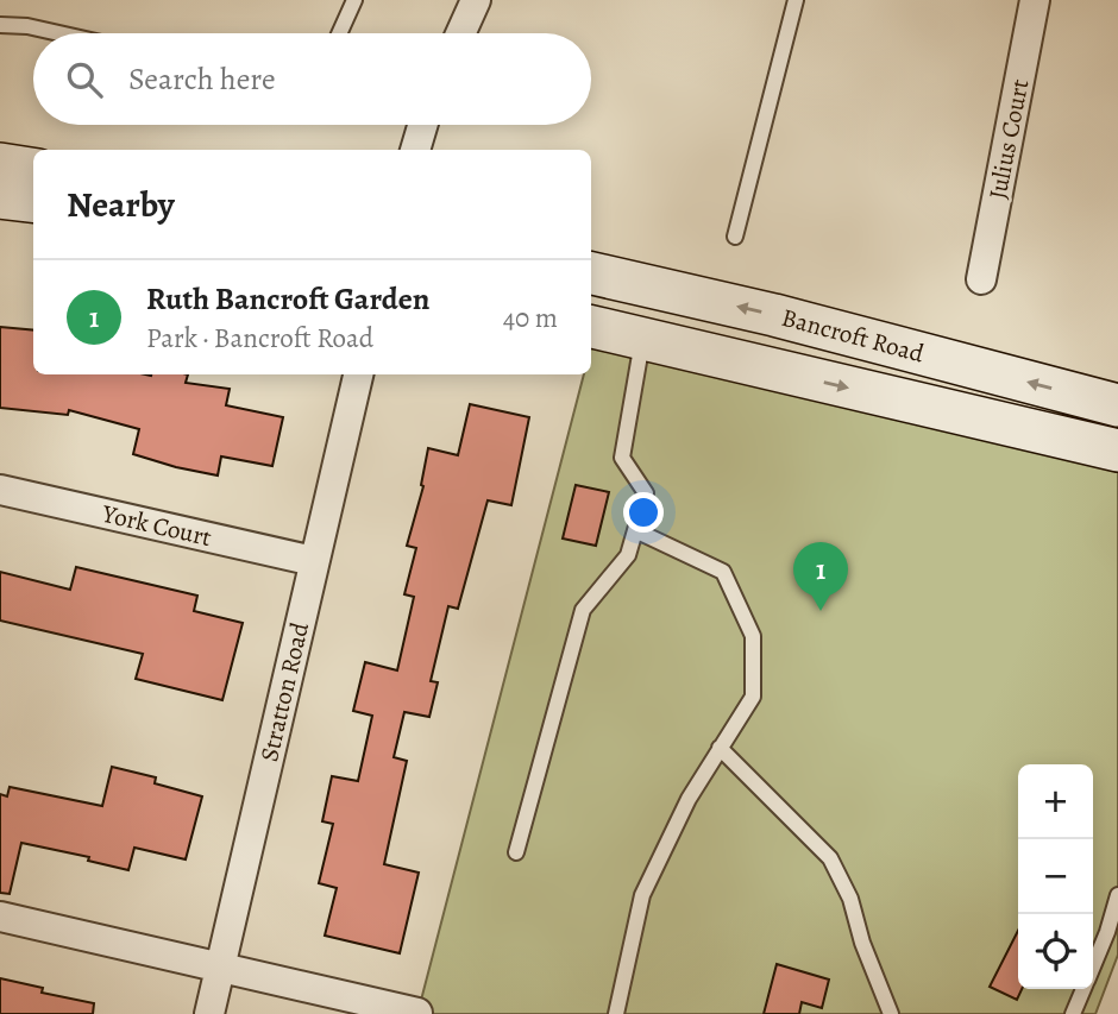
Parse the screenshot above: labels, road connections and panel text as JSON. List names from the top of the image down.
{
  "streets": {
    "main road": ["Bancroft Road"],
    "street": ["Julius Court", "York Court", "Stratton Road"]
  },
  "crossings": [
    ["York Court", "Stratton Road"]
  ],
  "page": {
    "search": "Search here",
    "heading": "Nearby",
    "list": [
      {
        "mark": "1",
        "name": "Ruth Bancroft Garden",
        "note": "Park · Bancroft Road",
        "value": "40 m"
      }
    ],
    "pins": "1",
    "map_buttons": ["+", "−"]
  }
}
